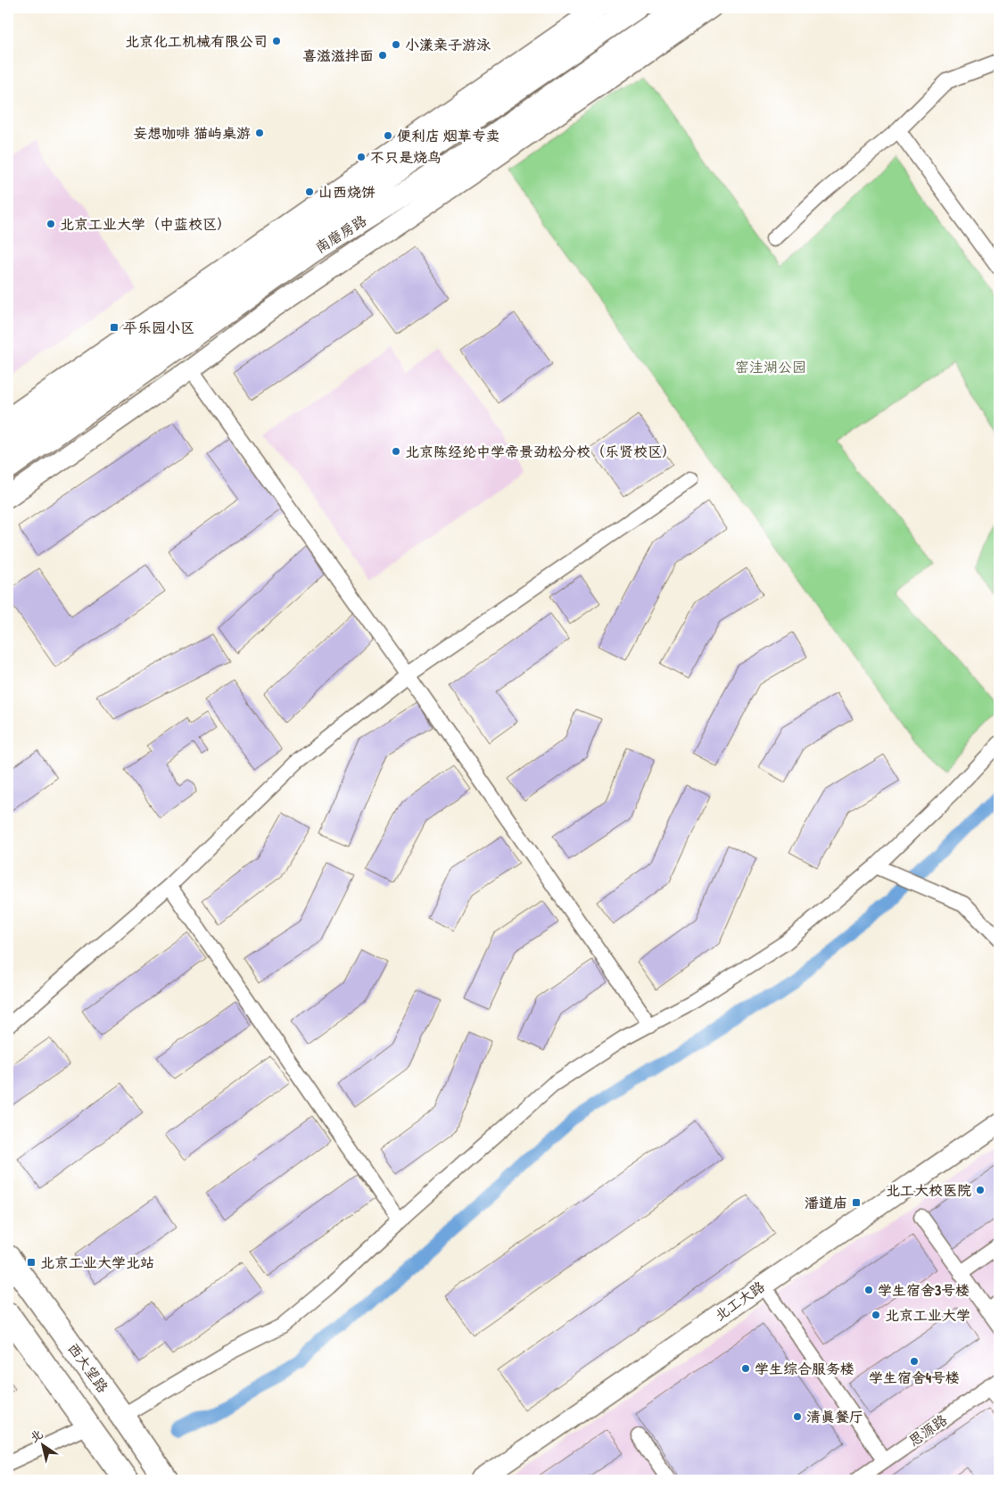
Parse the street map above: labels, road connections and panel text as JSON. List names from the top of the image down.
{
  "streets": {
    "main road": ["南磨房路", "西大望路"],
    "street": ["北工大路", "思源路"]
  },
  "parks": ["窑洼湖公园"],
  "places": {
    "other": [
      "北京化工机械有限公司",
      "小漾亲子游泳",
      "喜滋滋拌面",
      "妄想咖啡 猫屿桌游",
      "便利店 烟草专卖",
      "不只是烧鸟",
      "山西烧饼",
      "北京工业大学（中蓝校区）",
      "北京陈经纶中学帝景劲松分校（乐贤校区）",
      "北工大校医院",
      "学生宿舍3号楼",
      "北京工业大学",
      "学生宿舍4号楼",
      "学生综合服务楼",
      "清真餐厅"
    ],
    "transit": ["平乐园小区", "潘道庙", "北京工业大学北站"]
  },
  "north": "top left"
}
